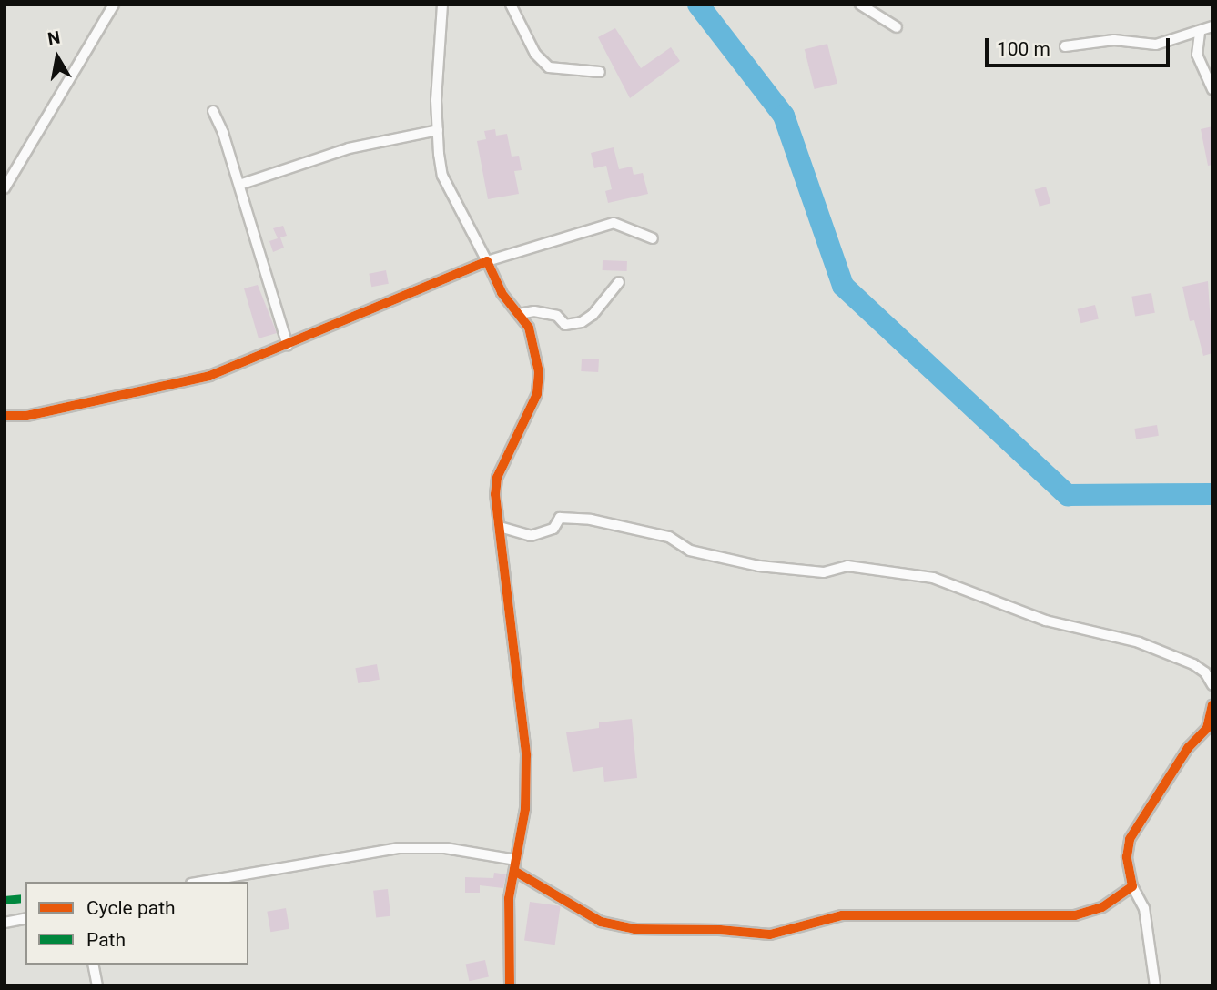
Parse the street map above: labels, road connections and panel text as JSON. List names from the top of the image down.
{
  "legend": ["Cycle path", "Path"],
  "scale_bar": "100 m",
  "north": "top"
}
